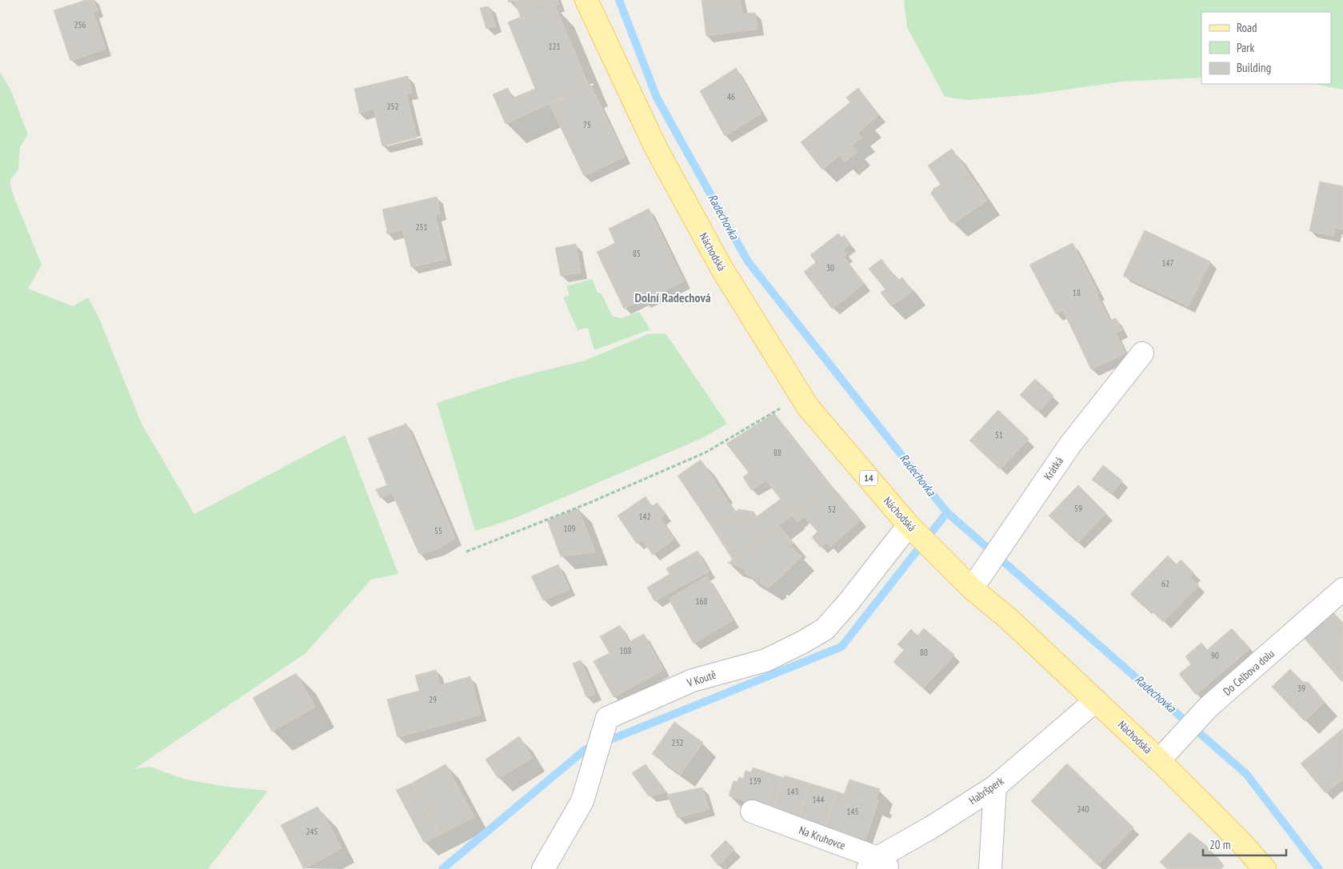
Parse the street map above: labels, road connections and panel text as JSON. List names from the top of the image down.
{
  "streets": {
    "main road": ["Náchodská", "14"],
    "street": [
      "Krátká",
      "Do Celbova dolu",
      "V Koutě",
      "Habršperk",
      "Na Kruhovce"
    ]
  },
  "crossings": [
    ["Náchodská", "Krátká"],
    ["Náchodská", "Do Celbova dolu"],
    ["Náchodská", "V Koutě"],
    ["Náchodská", "Habršperk"],
    ["Habršperk", "Na Kruhovce"]
  ],
  "districts": ["Dolní Radechová"],
  "water": ["Radechovka"],
  "house_numbers": [
    "256",
    "121",
    "46",
    "252",
    "75",
    "251",
    "85",
    "147",
    "30",
    "18",
    "51",
    "88",
    "59",
    "52",
    "142",
    "109",
    "55",
    "62",
    "168",
    "108",
    "80",
    "90",
    "39",
    "29",
    "232",
    "139",
    "143",
    "144",
    "240",
    "145",
    "245"
  ],
  "legend": ["Road", "Park", "Building"],
  "scale_bar": "20 m"
}
